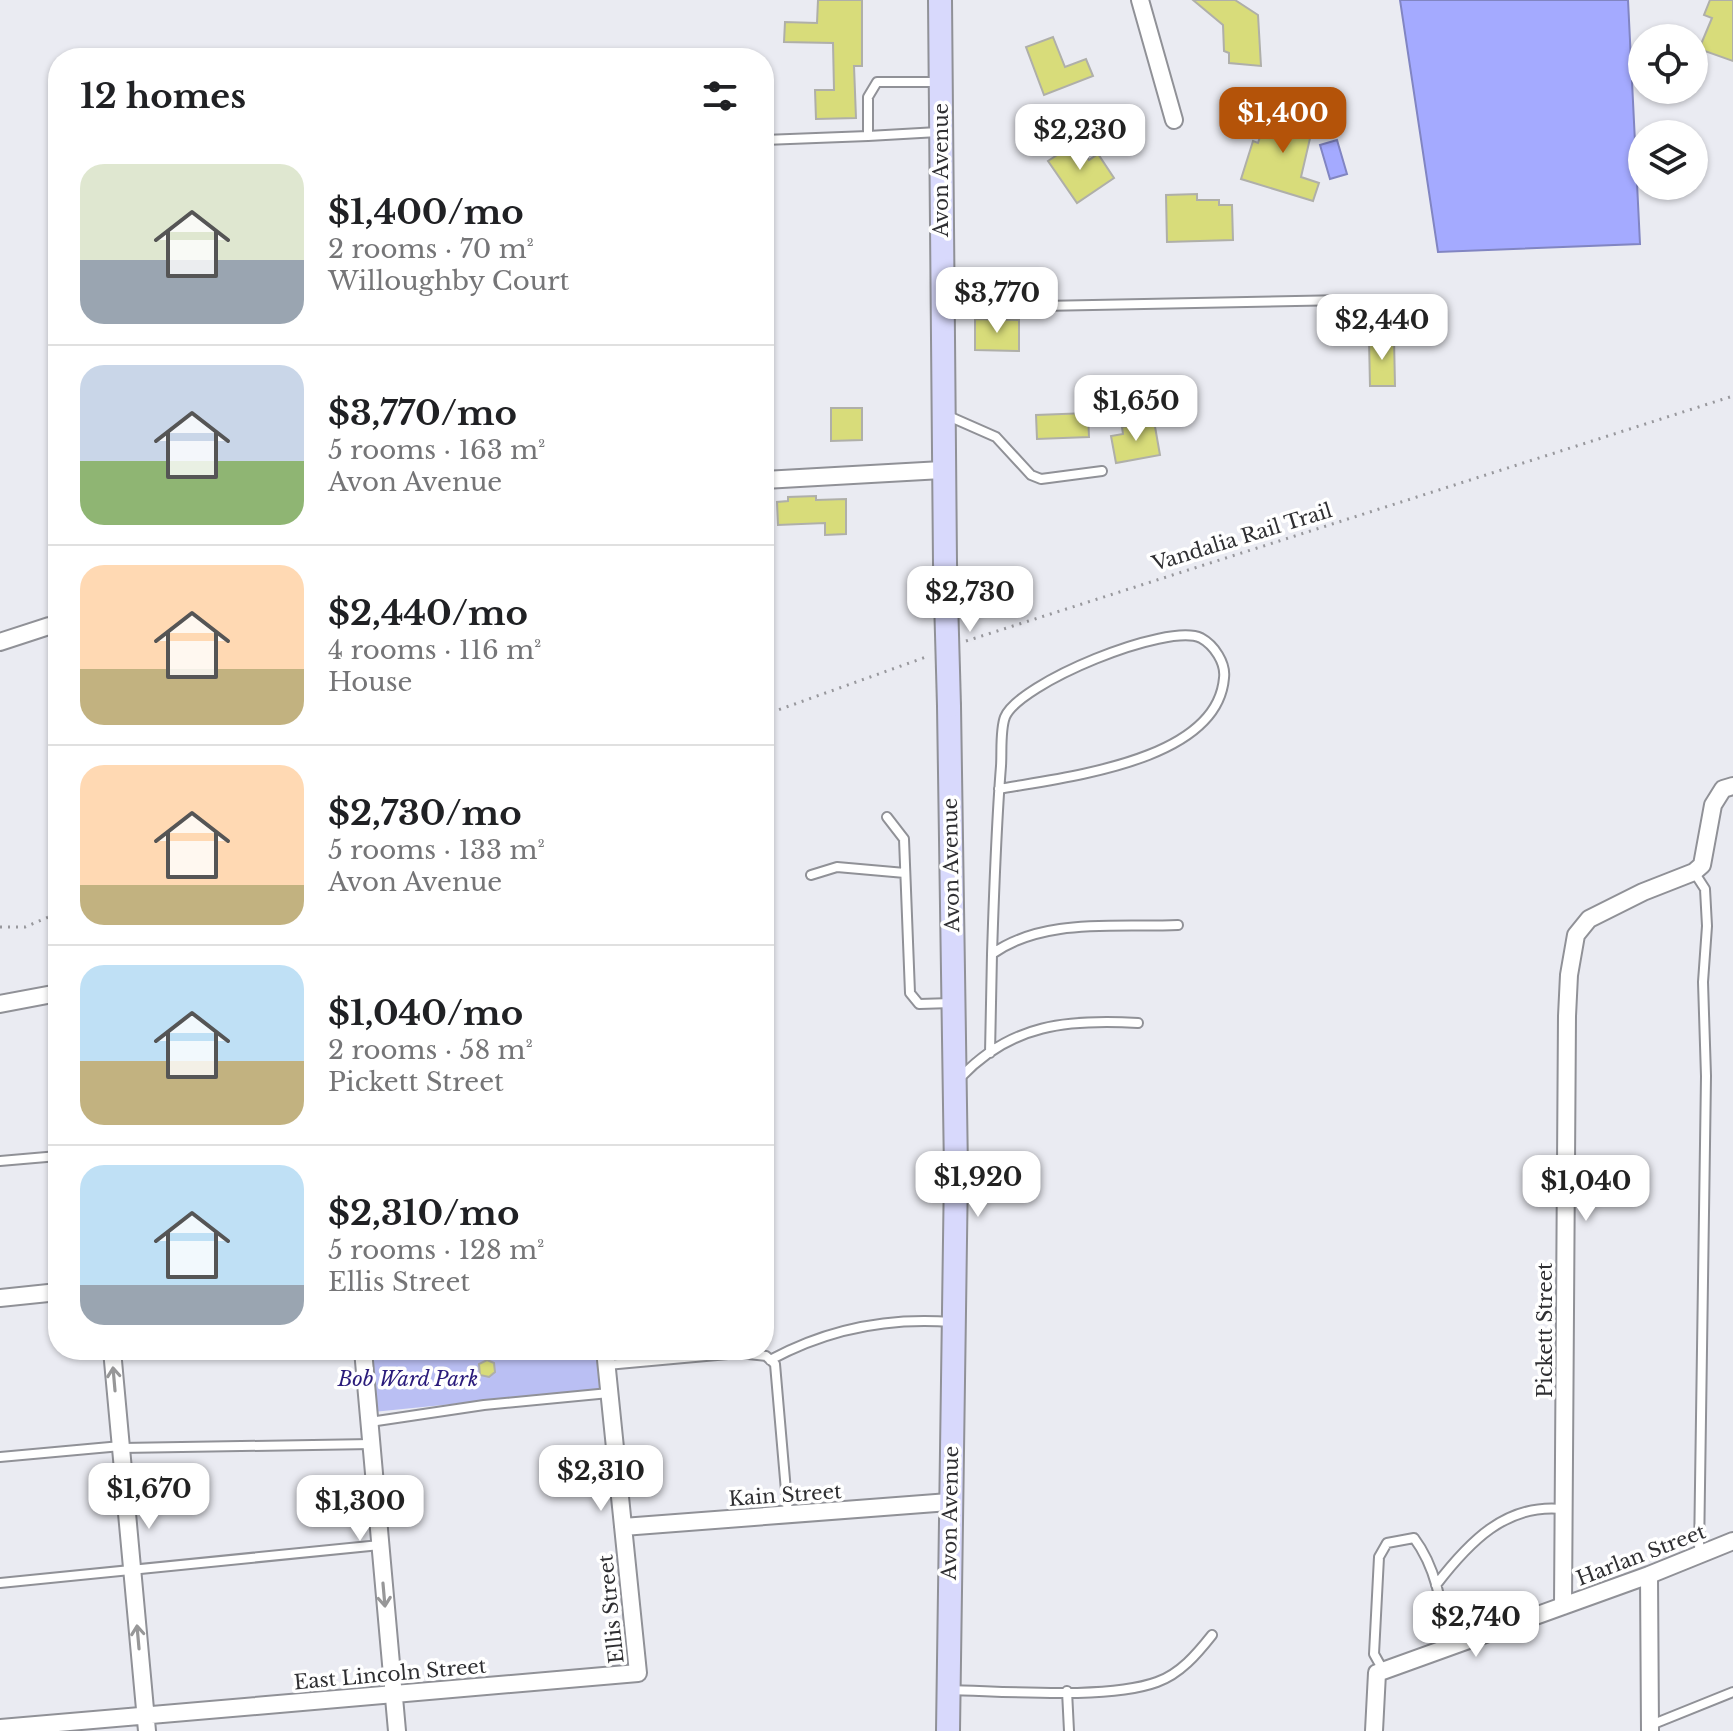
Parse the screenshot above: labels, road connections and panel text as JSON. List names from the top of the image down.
{
  "streets": {
    "main road": ["Avon Avenue"],
    "street": [
      "Pickett Street",
      "Kain Street",
      "Harlan Street",
      "Ellis Street",
      "East Lincoln Street"
    ],
    "path": ["Vandalia Rail Trail"]
  },
  "crossings": [
    ["Avon Avenue", "Kain Street"],
    ["Pickett Street", "Harlan Street"],
    ["Kain Street", "Ellis Street"],
    ["Ellis Street", "East Lincoln Street"]
  ],
  "parks": ["Bob Ward Park"],
  "page": {
    "heading": "12 homes",
    "price": [
      "$1,400",
      "$2,230",
      "$3,770",
      "$2,440",
      "$1,650",
      "$2,730",
      "$1,920",
      "$1,040",
      "$2,310",
      "$1,670",
      "$1,300",
      "$2,740"
    ],
    "list": [
      {
        "name": "$1,400/mo",
        "note": "2 rooms · 70 m² · Willoughby Court"
      },
      {
        "name": "$3,770/mo",
        "note": "5 rooms · 163 m² · Avon Avenue"
      },
      {
        "name": "$2,440/mo",
        "note": "4 rooms · 116 m² · House"
      },
      {
        "name": "$2,730/mo",
        "note": "5 rooms · 133 m² · Avon Avenue"
      },
      {
        "name": "$1,040/mo",
        "note": "2 rooms · 58 m² · Pickett Street"
      },
      {
        "name": "$2,310/mo",
        "note": "5 rooms · 128 m² · Ellis Street"
      }
    ]
  }
}
